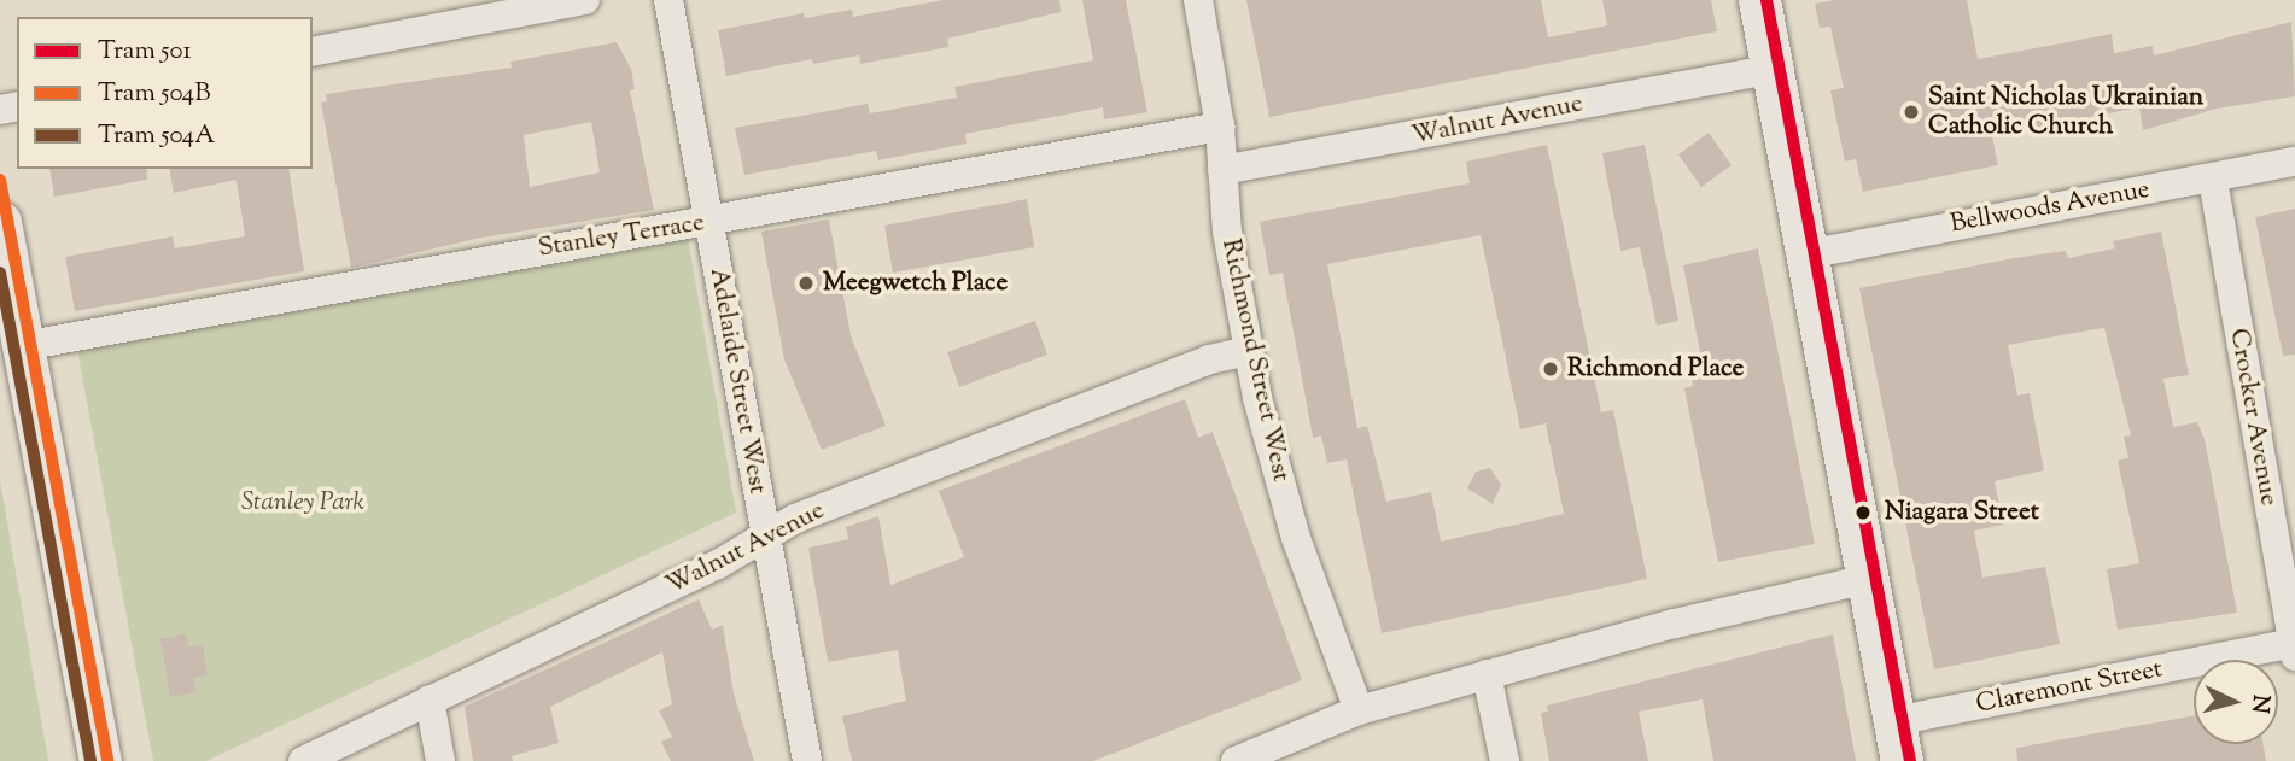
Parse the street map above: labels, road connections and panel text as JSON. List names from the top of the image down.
{
  "streets": {
    "street": [
      "Walnut Avenue",
      "Bellwoods Avenue",
      "Stanley Terrace",
      "Richmond Street West",
      "Adelaide Street West",
      "Crocker Avenue",
      "Claremont Street"
    ]
  },
  "crossings": [
    ["Walnut Avenue", "Richmond Street West"],
    ["Walnut Avenue", "Adelaide Street West"],
    ["Bellwoods Avenue", "Crocker Avenue"],
    ["Stanley Terrace", "Richmond Street West"],
    ["Stanley Terrace", "Adelaide Street West"],
    ["Crocker Avenue", "Claremont Street"]
  ],
  "parks": ["Stanley Park"],
  "places": [
    "Saint Nicholas Ukrainian Catholic Church",
    "Meegwetch Place",
    "Richmond Place",
    "Niagara Street"
  ],
  "lines": ["tram line 501", "tram line 504B", "tram line 504A"],
  "legend": ["Tram 501", "Tram 504B", "Tram 504A"],
  "north": "right"
}
